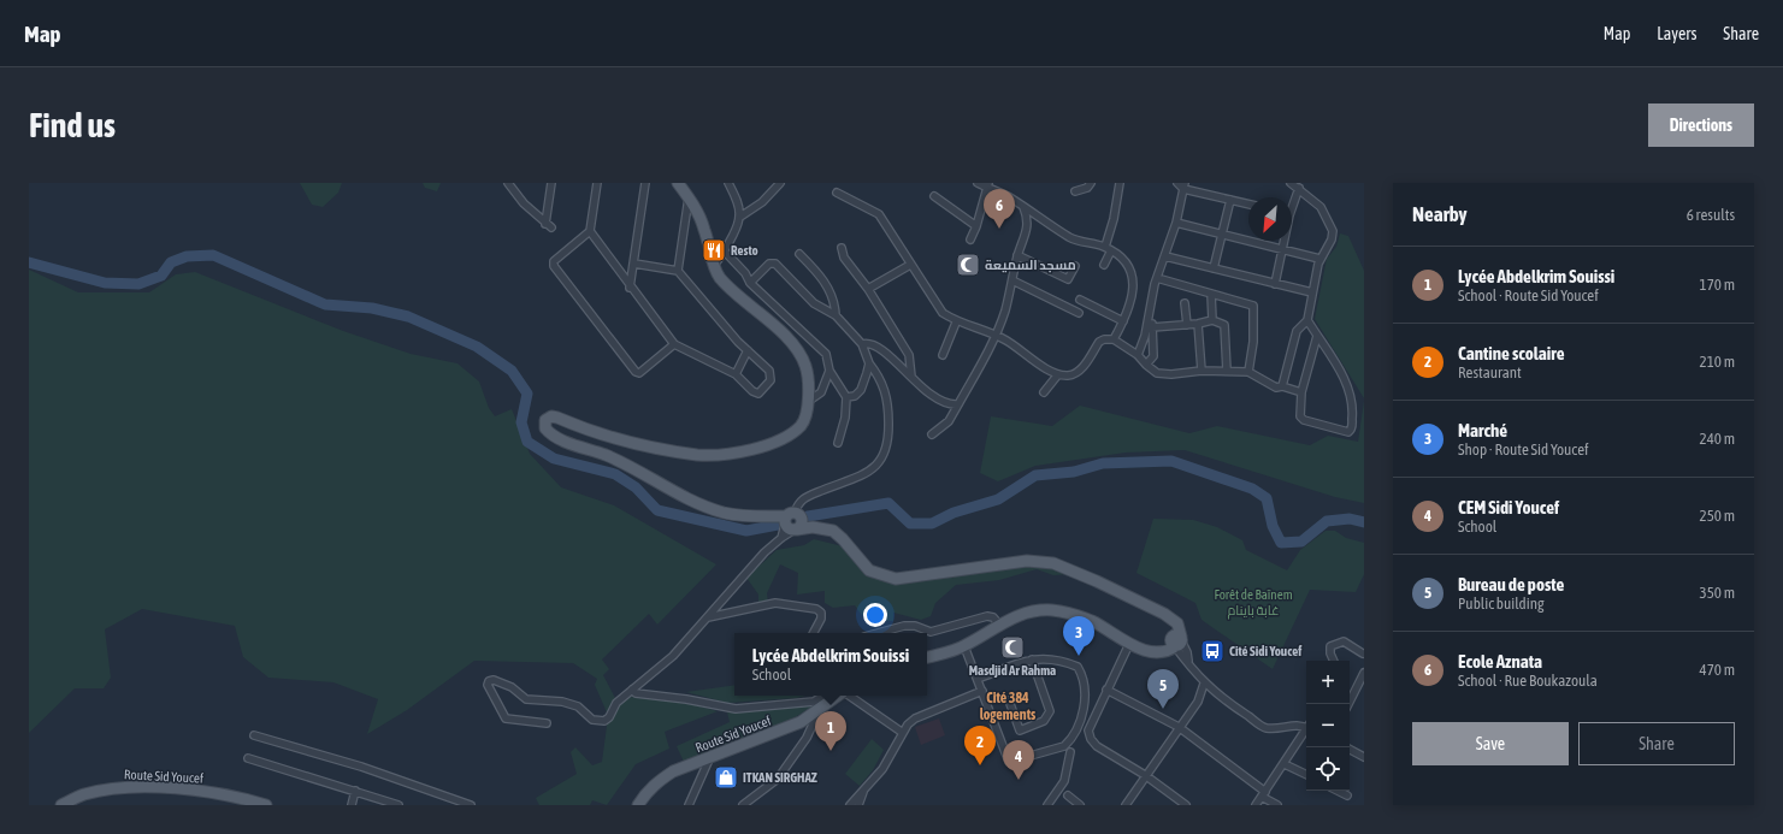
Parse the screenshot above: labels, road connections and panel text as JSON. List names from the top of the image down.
{
  "streets": {
    "main road": ["Route Sid Youcef"]
  },
  "districts": ["Cité 384 logements"],
  "parks": ["Forêt de Baïnem غابة باينام"],
  "places": {
    "restaurant": ["Resto"],
    "mosque": ["مسجد السميعة", "Masdjid Ar Rahma"],
    "bus stop": ["Cité Sidi Youcef"],
    "shop": ["ITKAN SIRGHAZ"]
  },
  "north": "bottom left",
  "page": {
    "header": "Map",
    "nav": ["Map", "Layers", "Share"],
    "buttons": [
      "Directions",
      ["Save", "Share"]
    ],
    "title": "Find us",
    "heading": ["Nearby", "6 results"],
    "pins": [
      "6",
      "3",
      "5",
      "1",
      "2",
      "4"
    ],
    "list": [
      {
        "mark": "1",
        "name": "Lycée Abdelkrim Souissi",
        "note": "School · Route Sid Youcef",
        "value": "170 m"
      },
      {
        "mark": "2",
        "name": "Cantine scolaire",
        "note": "Restaurant",
        "value": "210 m"
      },
      {
        "mark": "3",
        "name": "Marché",
        "note": "Shop · Route Sid Youcef",
        "value": "240 m"
      },
      {
        "mark": "4",
        "name": "CEM Sidi Youcef",
        "note": "School",
        "value": "250 m"
      },
      {
        "mark": "5",
        "name": "Bureau de poste",
        "note": "Public building",
        "value": "350 m"
      },
      {
        "mark": "6",
        "name": "Ecole Aznata",
        "note": "School · Rue Boukazoula",
        "value": "470 m"
      }
    ],
    "popup": ["Lycée Abdelkrim Souissi", "School"],
    "map_buttons": ["+", "−"]
  }
}
